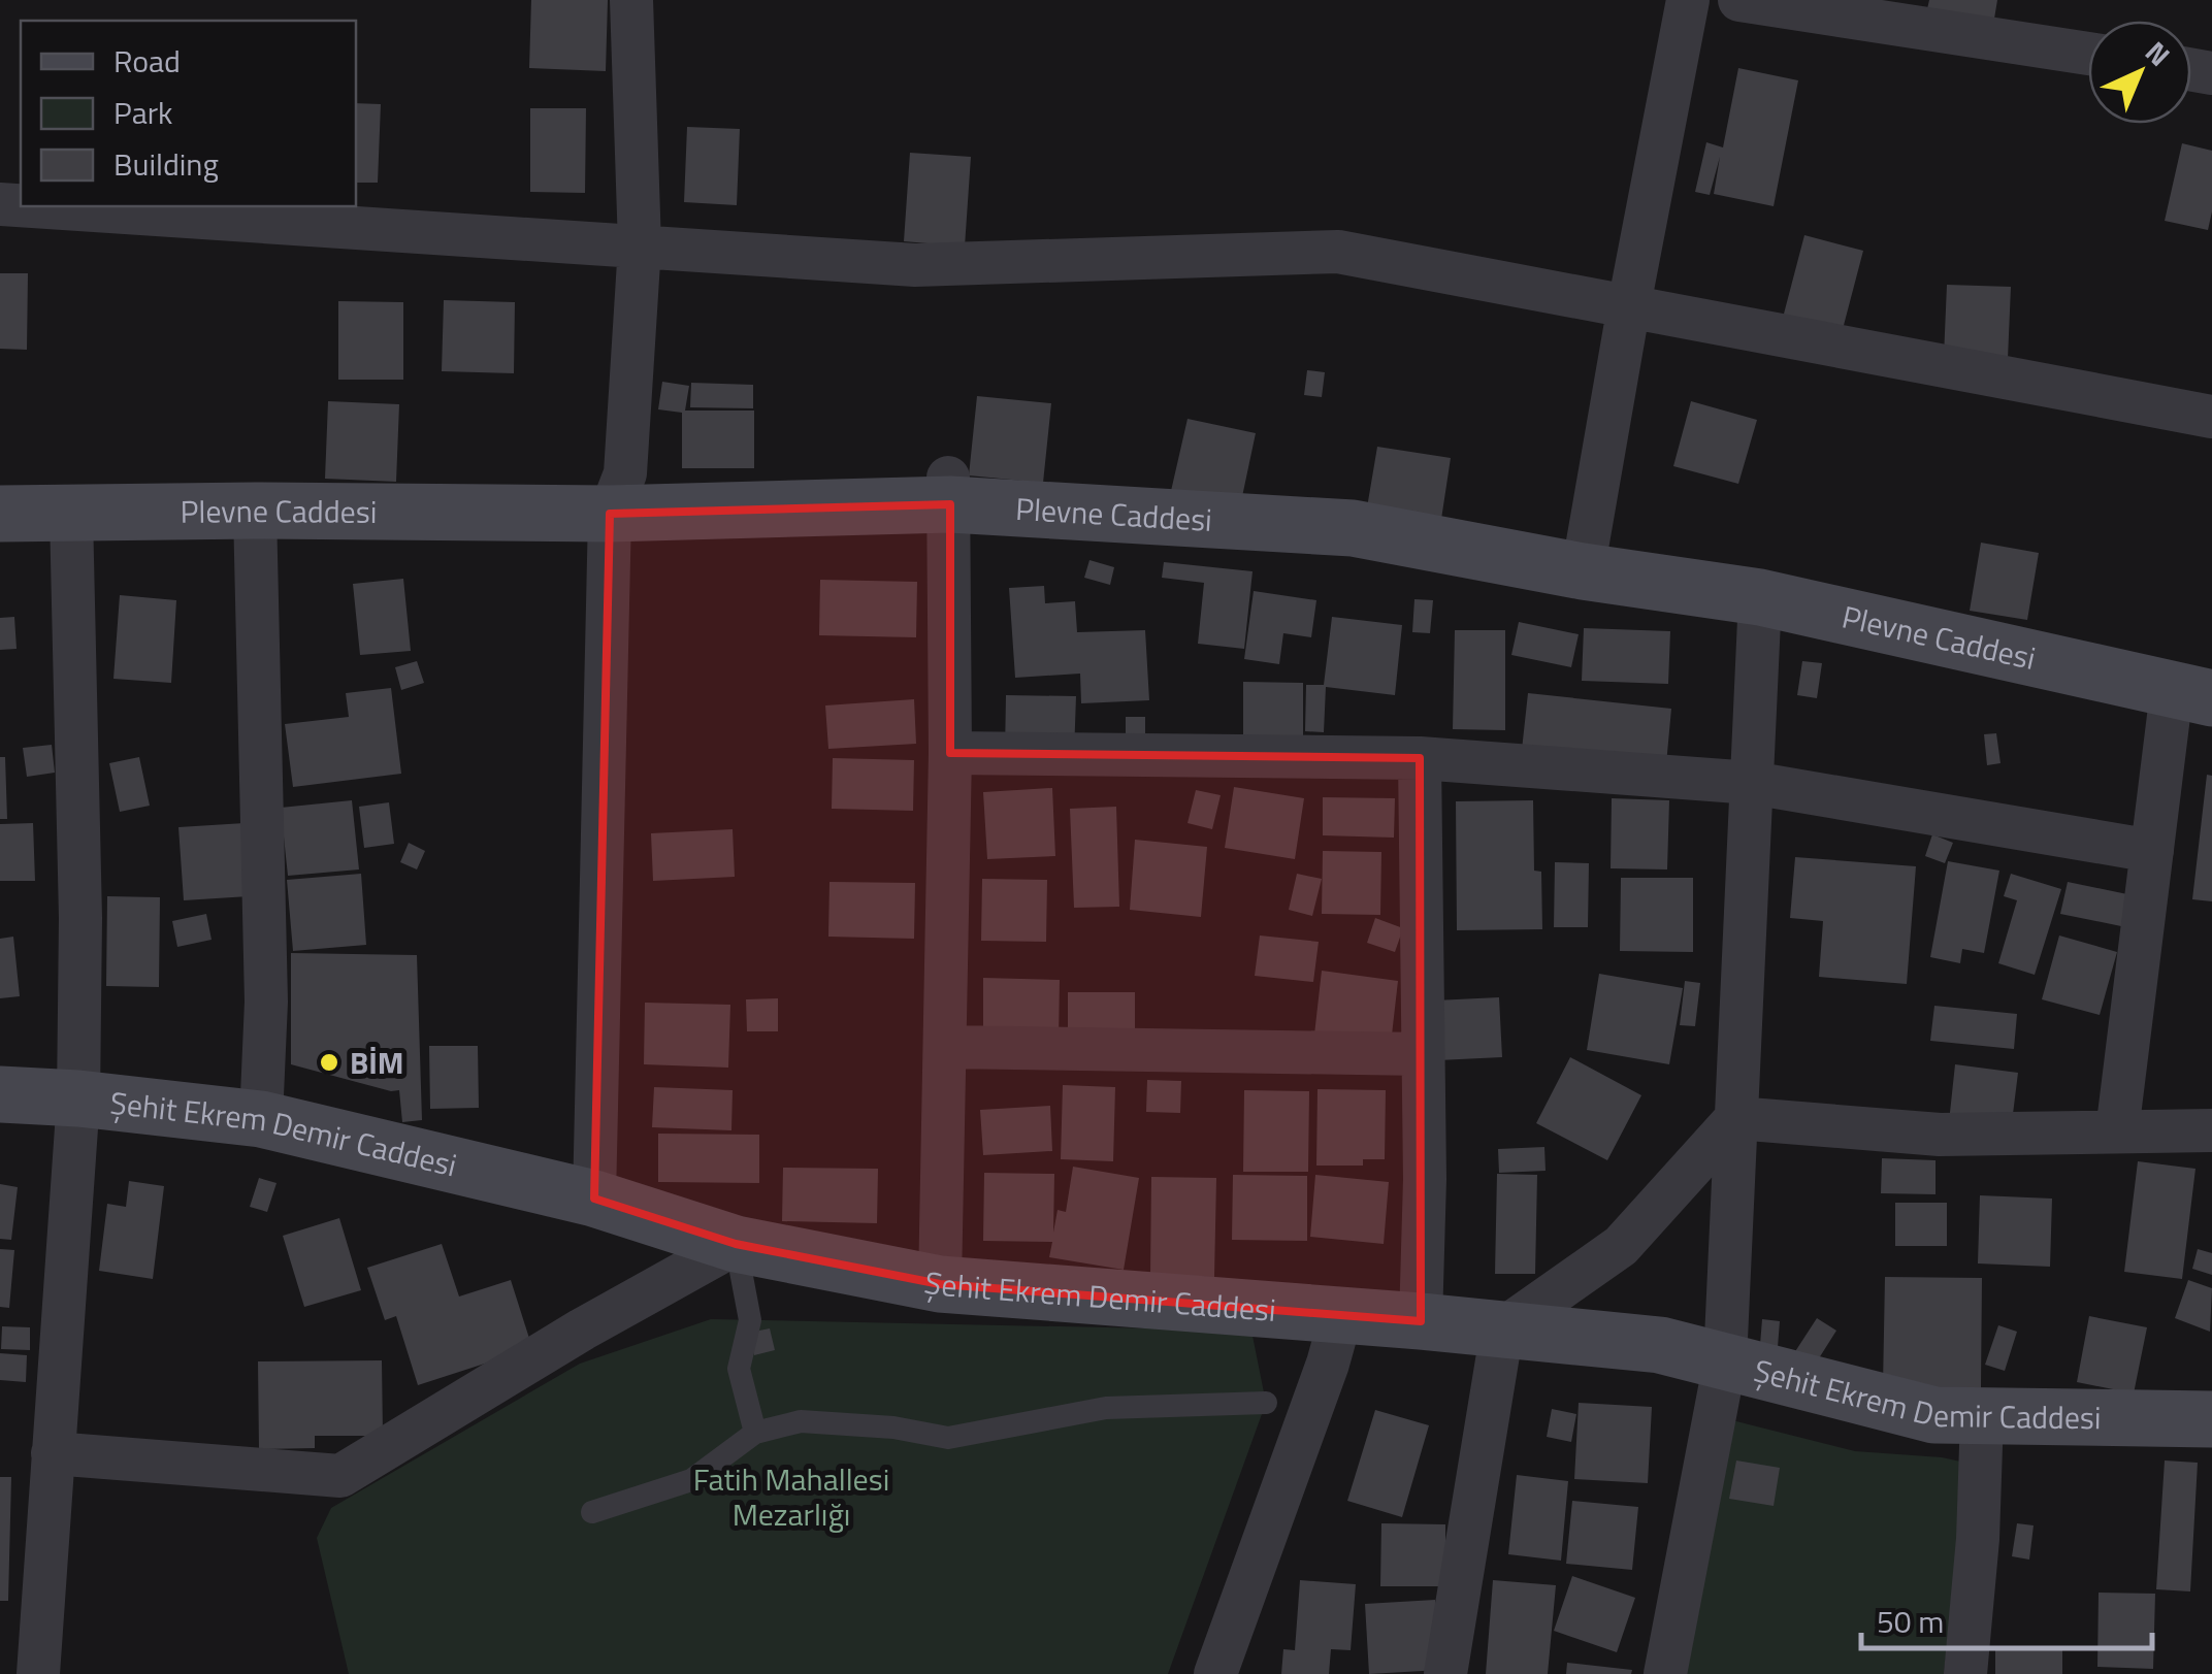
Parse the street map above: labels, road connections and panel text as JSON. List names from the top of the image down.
{
  "streets": {
    "street": ["Plevne Caddesi", "Şehit Ekrem Demir Caddesi"]
  },
  "parks": ["Fatih Mahallesi Mezarlığı"],
  "places": ["BİM"],
  "legend": ["Road", "Park", "Building"],
  "scale_bar": "50 m",
  "north": "top right"
}
